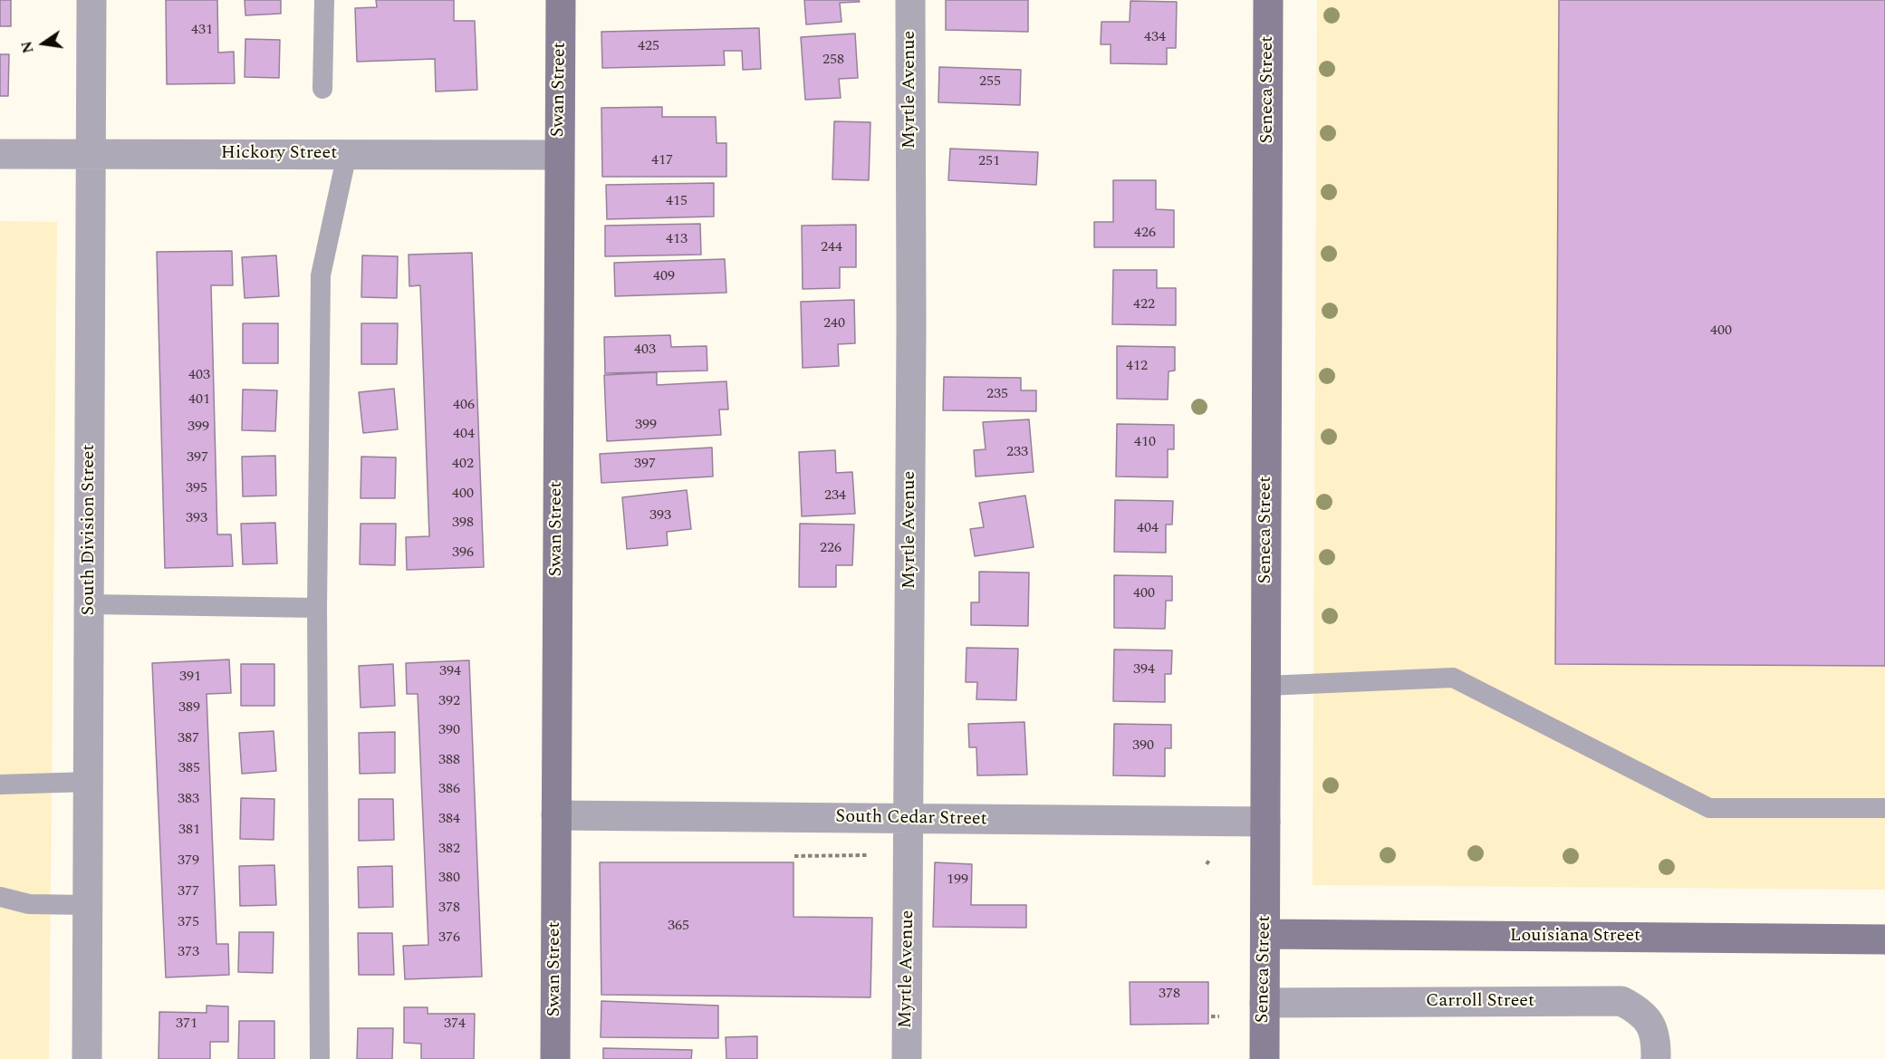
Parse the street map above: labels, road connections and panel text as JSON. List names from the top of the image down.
{
  "streets": {
    "main road": ["Swan Street", "Seneca Street", "Louisiana Street"],
    "street": [
      "Myrtle Avenue",
      "Hickory Street",
      "South Division Street",
      "South Cedar Street",
      "Carroll Street"
    ]
  },
  "crossings": [
    ["Swan Street", "Hickory Street"],
    ["Swan Street", "South Cedar Street"],
    ["Myrtle Avenue", "South Cedar Street"],
    ["Seneca Street", "South Cedar Street"],
    ["Seneca Street", "Louisiana Street"],
    ["Seneca Street", "Carroll Street"],
    ["Hickory Street", "South Division Street"]
  ],
  "house_numbers": [
    "431",
    "434",
    "425",
    "258",
    "255",
    "417",
    "251",
    "415",
    "426",
    "413",
    "244",
    "409",
    "422",
    "240",
    "400",
    "403",
    "412",
    "403",
    "235",
    "401",
    "406",
    "399",
    "399",
    "404",
    "410",
    "233",
    "397",
    "402",
    "397",
    "395",
    "400",
    "234",
    "393",
    "393",
    "398",
    "404",
    "226",
    "396",
    "400",
    "394",
    "394",
    "391",
    "392",
    "389",
    "390",
    "387",
    "390",
    "388",
    "385",
    "386",
    "383",
    "384",
    "381",
    "382",
    "379",
    "380",
    "199",
    "377",
    "378",
    "375",
    "365",
    "376",
    "373",
    "378",
    "371",
    "374"
  ],
  "north": "left"
}
